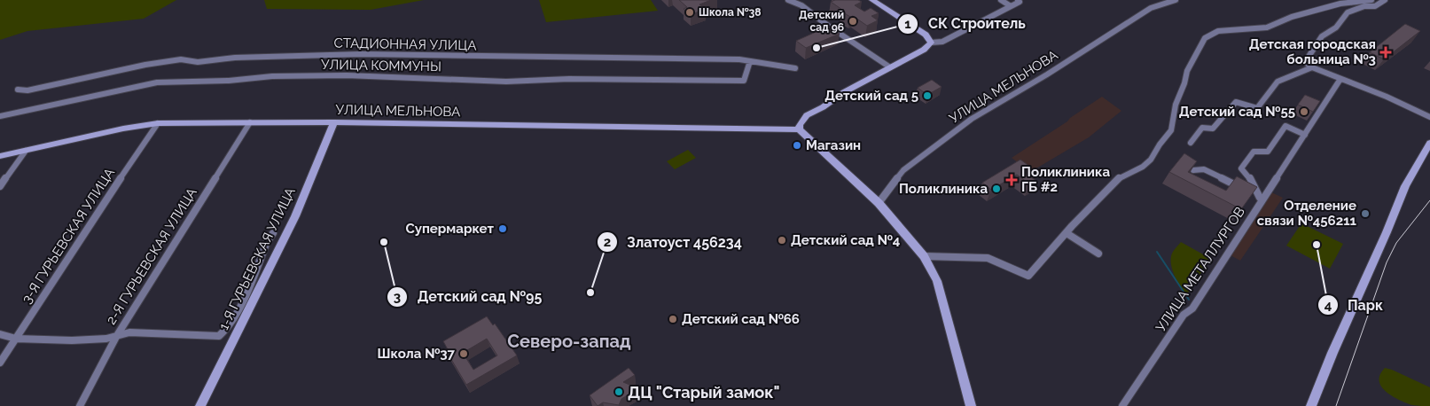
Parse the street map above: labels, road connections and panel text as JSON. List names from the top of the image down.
{
  "streets": {
    "main road": ["УЛИЦА МЕЛЬНОВА", "1-Я ГУРЬЕВСКАЯ УЛИЦА"],
    "street": [
      "СТАДИОННАЯ УЛИЦА",
      "УЛИЦА КОММУНЫ",
      "3-Я ГУРЬЕВСКАЯ УЛИЦА",
      "2-Я ГУРЬЕВСКАЯ УЛИЦА",
      "УЛИЦА МЕТАЛЛУРГОВ"
    ]
  },
  "crossings": [
    ["СТАДИОННАЯ УЛИЦА", "УЛИЦА КОММУНЫ"],
    ["УЛИЦА МЕЛЬНОВА", "3-Я ГУРЬЕВСКАЯ УЛИЦА"],
    ["УЛИЦА МЕЛЬНОВА", "2-Я ГУРЬЕВСКАЯ УЛИЦА"],
    ["УЛИЦА МЕЛЬНОВА", "1-Я ГУРЬЕВСКАЯ УЛИЦА"]
  ],
  "districts": ["Северо-запад"],
  "places": {
    "other": [
      "Школа №38",
      "Детский сад 96",
      "СК Строитель",
      "Детский сад 5",
      "Детский сад №55",
      "Магазин",
      "Поликлиника",
      "Отделение связи №456211",
      "Супермаркет",
      "Детский сад №4",
      "Детский сад №95",
      "Парк",
      "Златоуст 456234",
      "Детский сад №66",
      "Школа №37",
      "ДЦ \"Старый замок\""
    ],
    "health": ["Детская городская больница №3", "Поликлиника ГБ #2"]
  }
}
